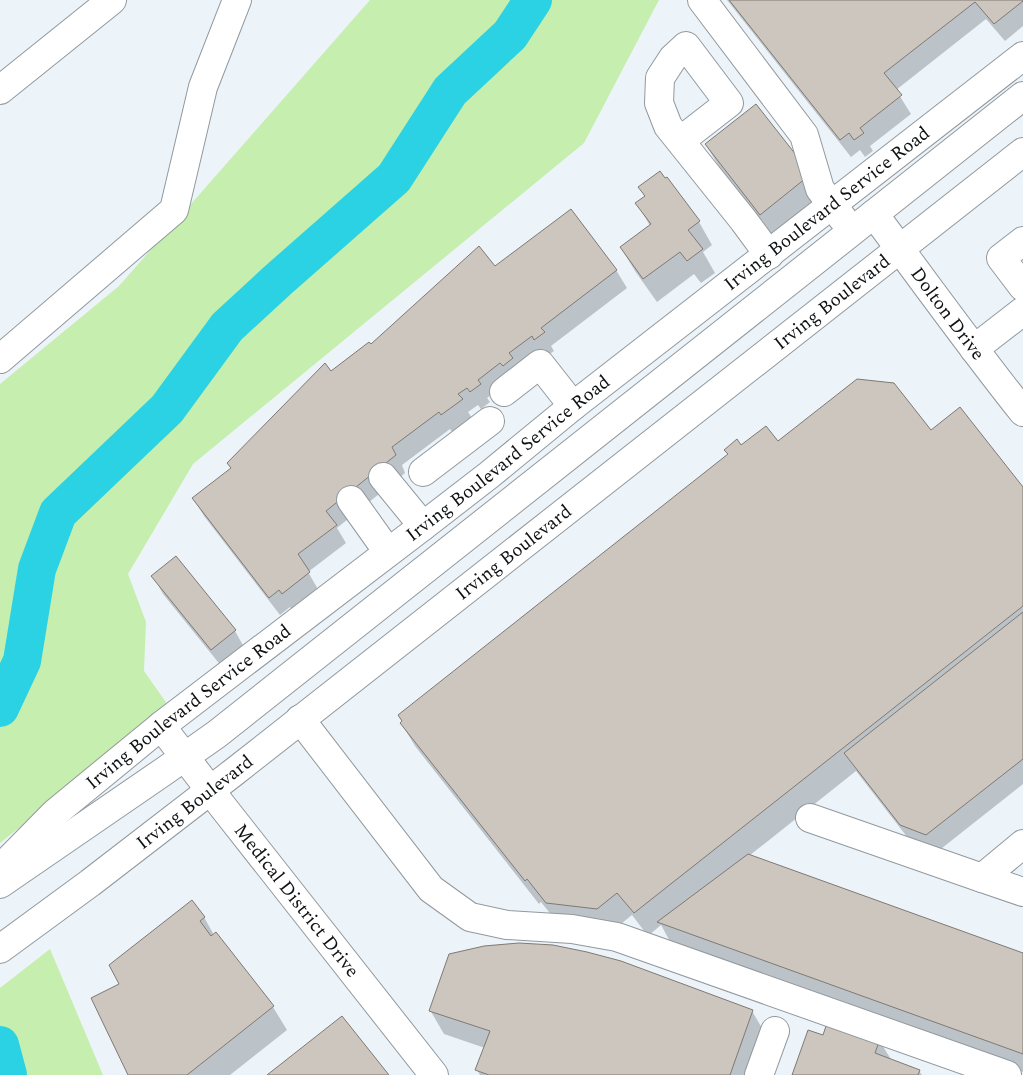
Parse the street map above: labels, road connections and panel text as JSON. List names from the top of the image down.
{
  "streets": {
    "main road": [
      "Irving Boulevard Service Road",
      "Irving Boulevard",
      "Dolton Drive",
      "Medical District Drive"
    ]
  },
  "crossings": [
    ["Irving Boulevard Service Road", "Medical District Drive"],
    ["Irving Boulevard", "Dolton Drive"],
    ["Irving Boulevard", "Medical District Drive"]
  ]
}
